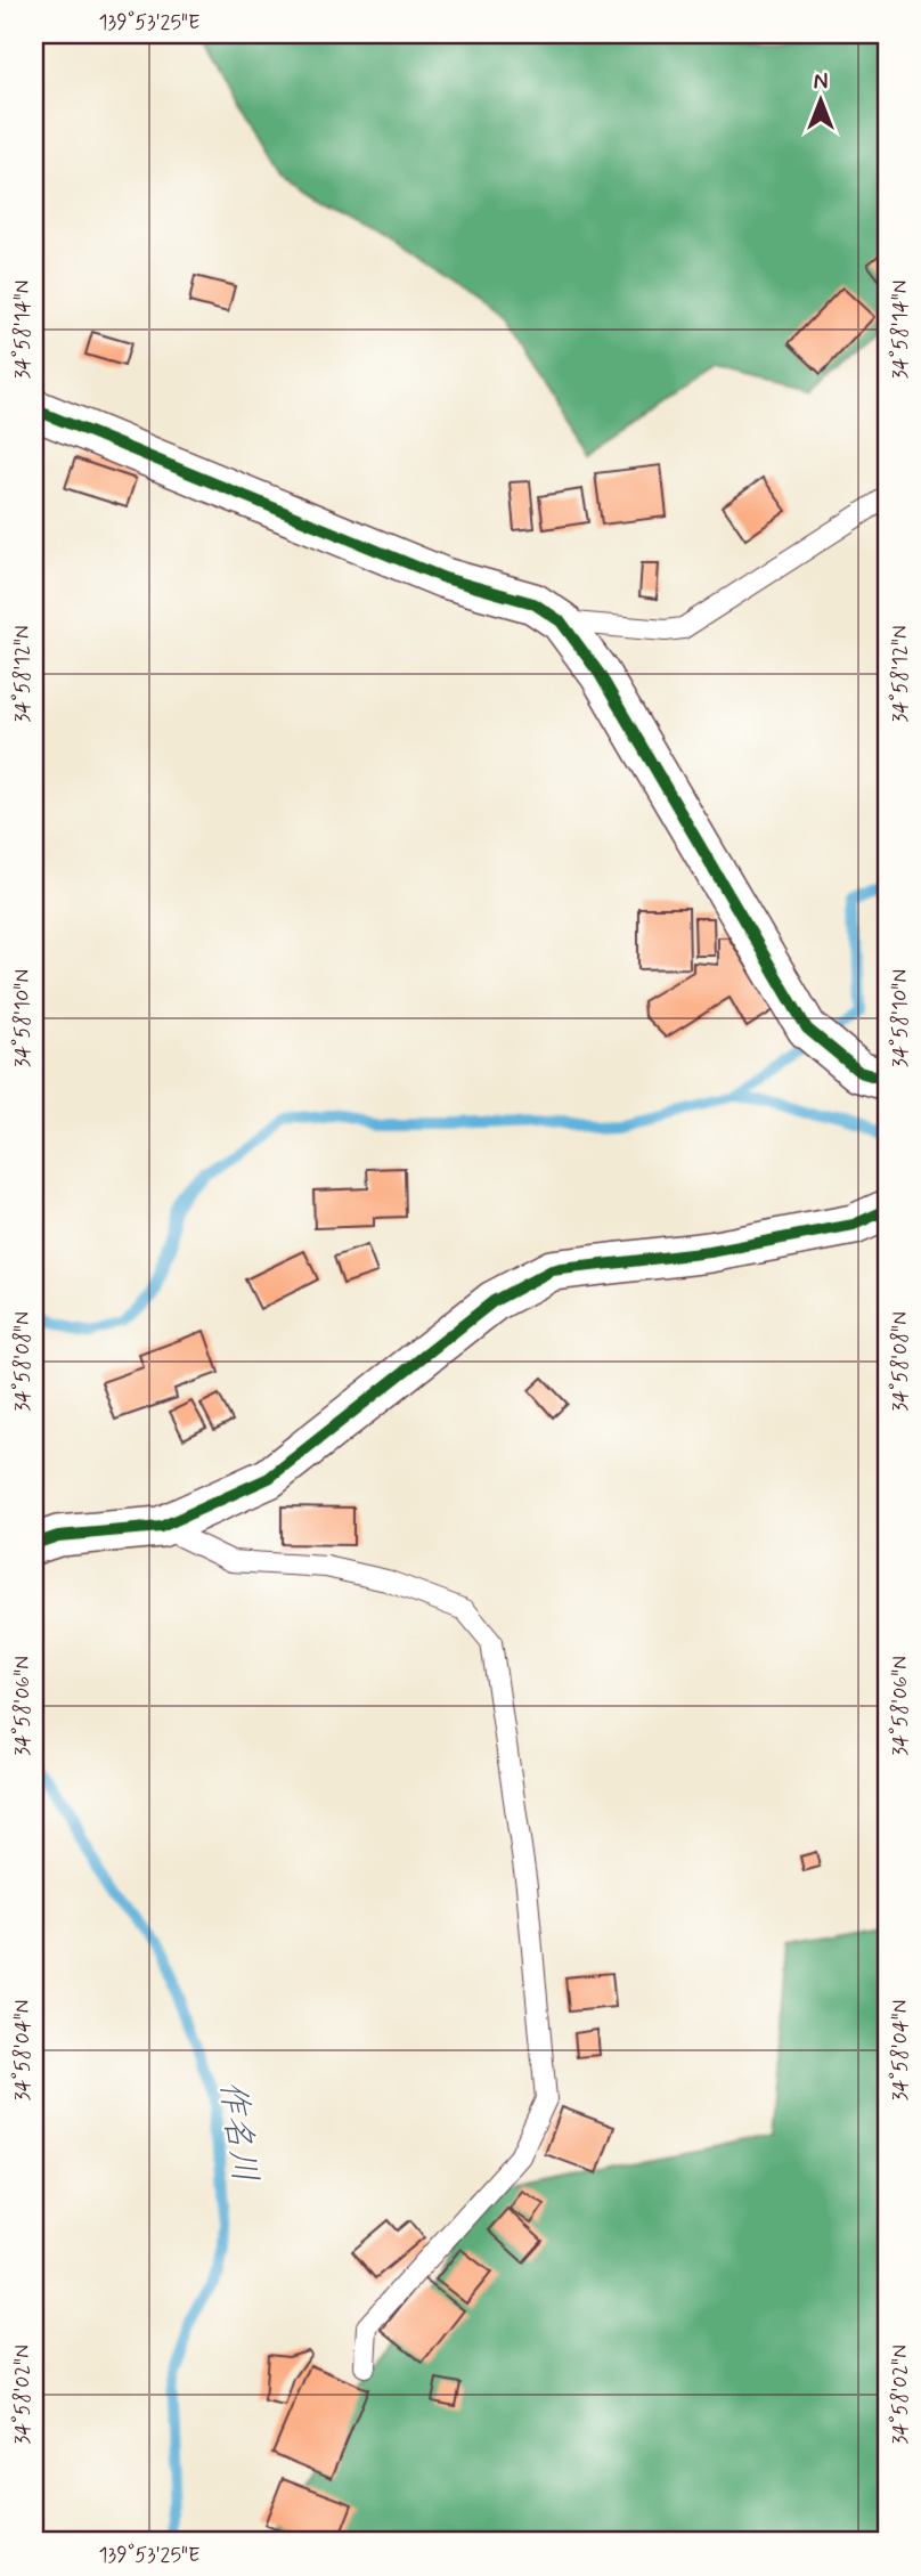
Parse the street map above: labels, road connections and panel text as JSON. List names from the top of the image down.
{
  "water": ["作名川"],
  "north": "top",
  "coordinates": [
    "139°53'25\"E",
    "34°58'14\"N",
    "34°58'12\"N",
    "34°58'10\"N",
    "34°58'08\"N",
    "34°58'06\"N",
    "34°58'04\"N",
    "34°58'02\"N"
  ]
}
